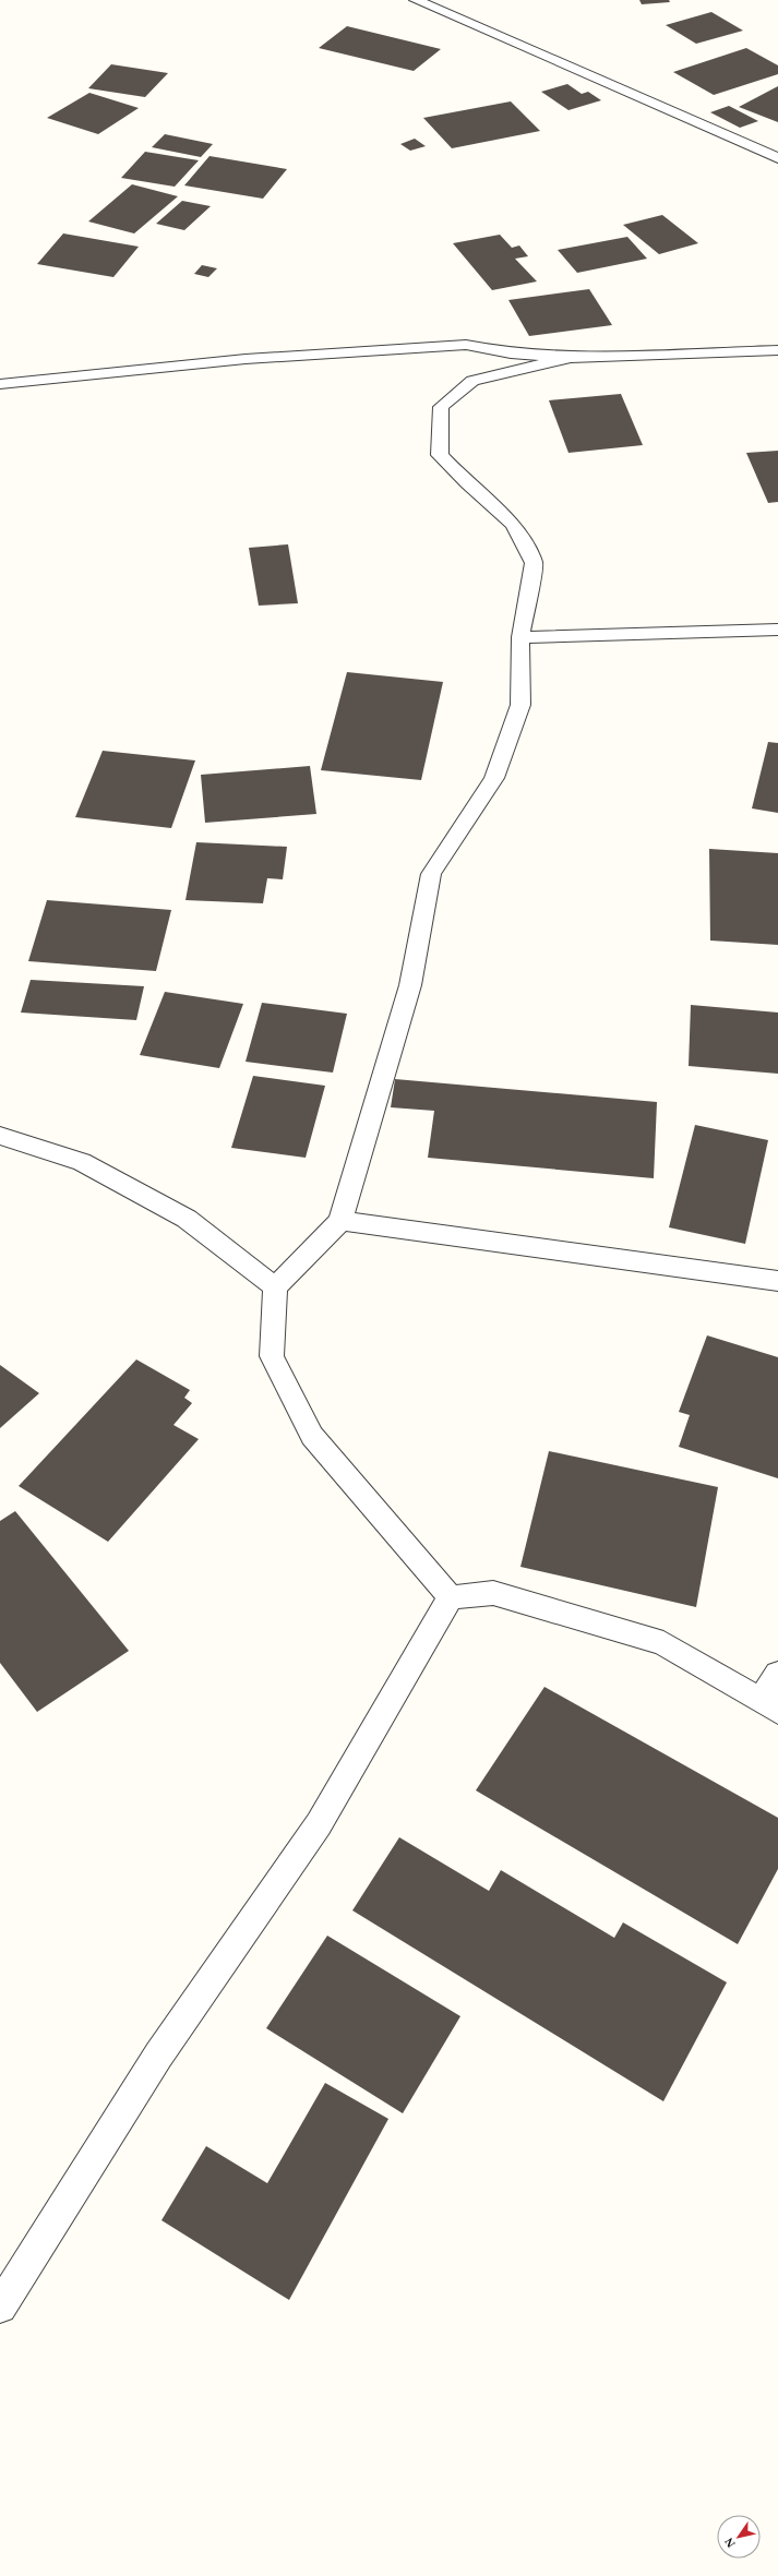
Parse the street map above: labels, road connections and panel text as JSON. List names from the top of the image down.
{
  "north": "bottom left"
}
